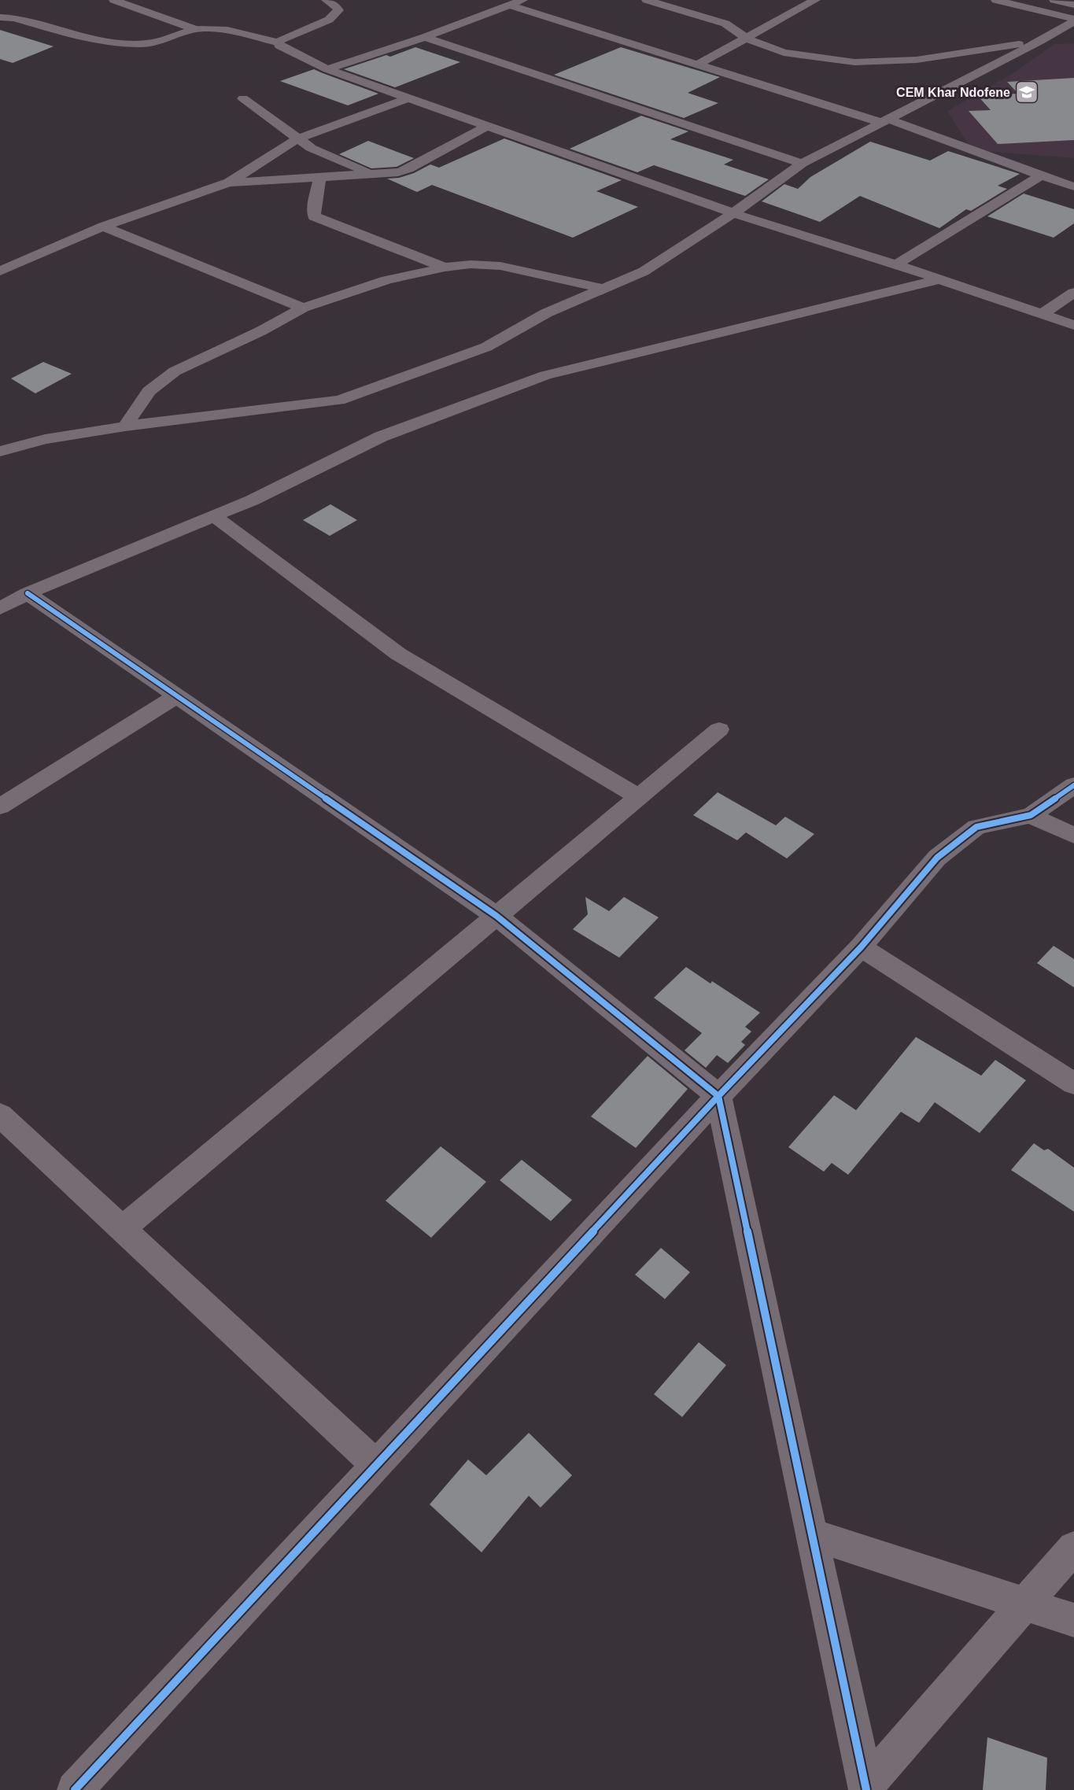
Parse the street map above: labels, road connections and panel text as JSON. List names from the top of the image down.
{
  "places": {
    "school or university": ["CEM Khar Ndofene"]
  }
}
